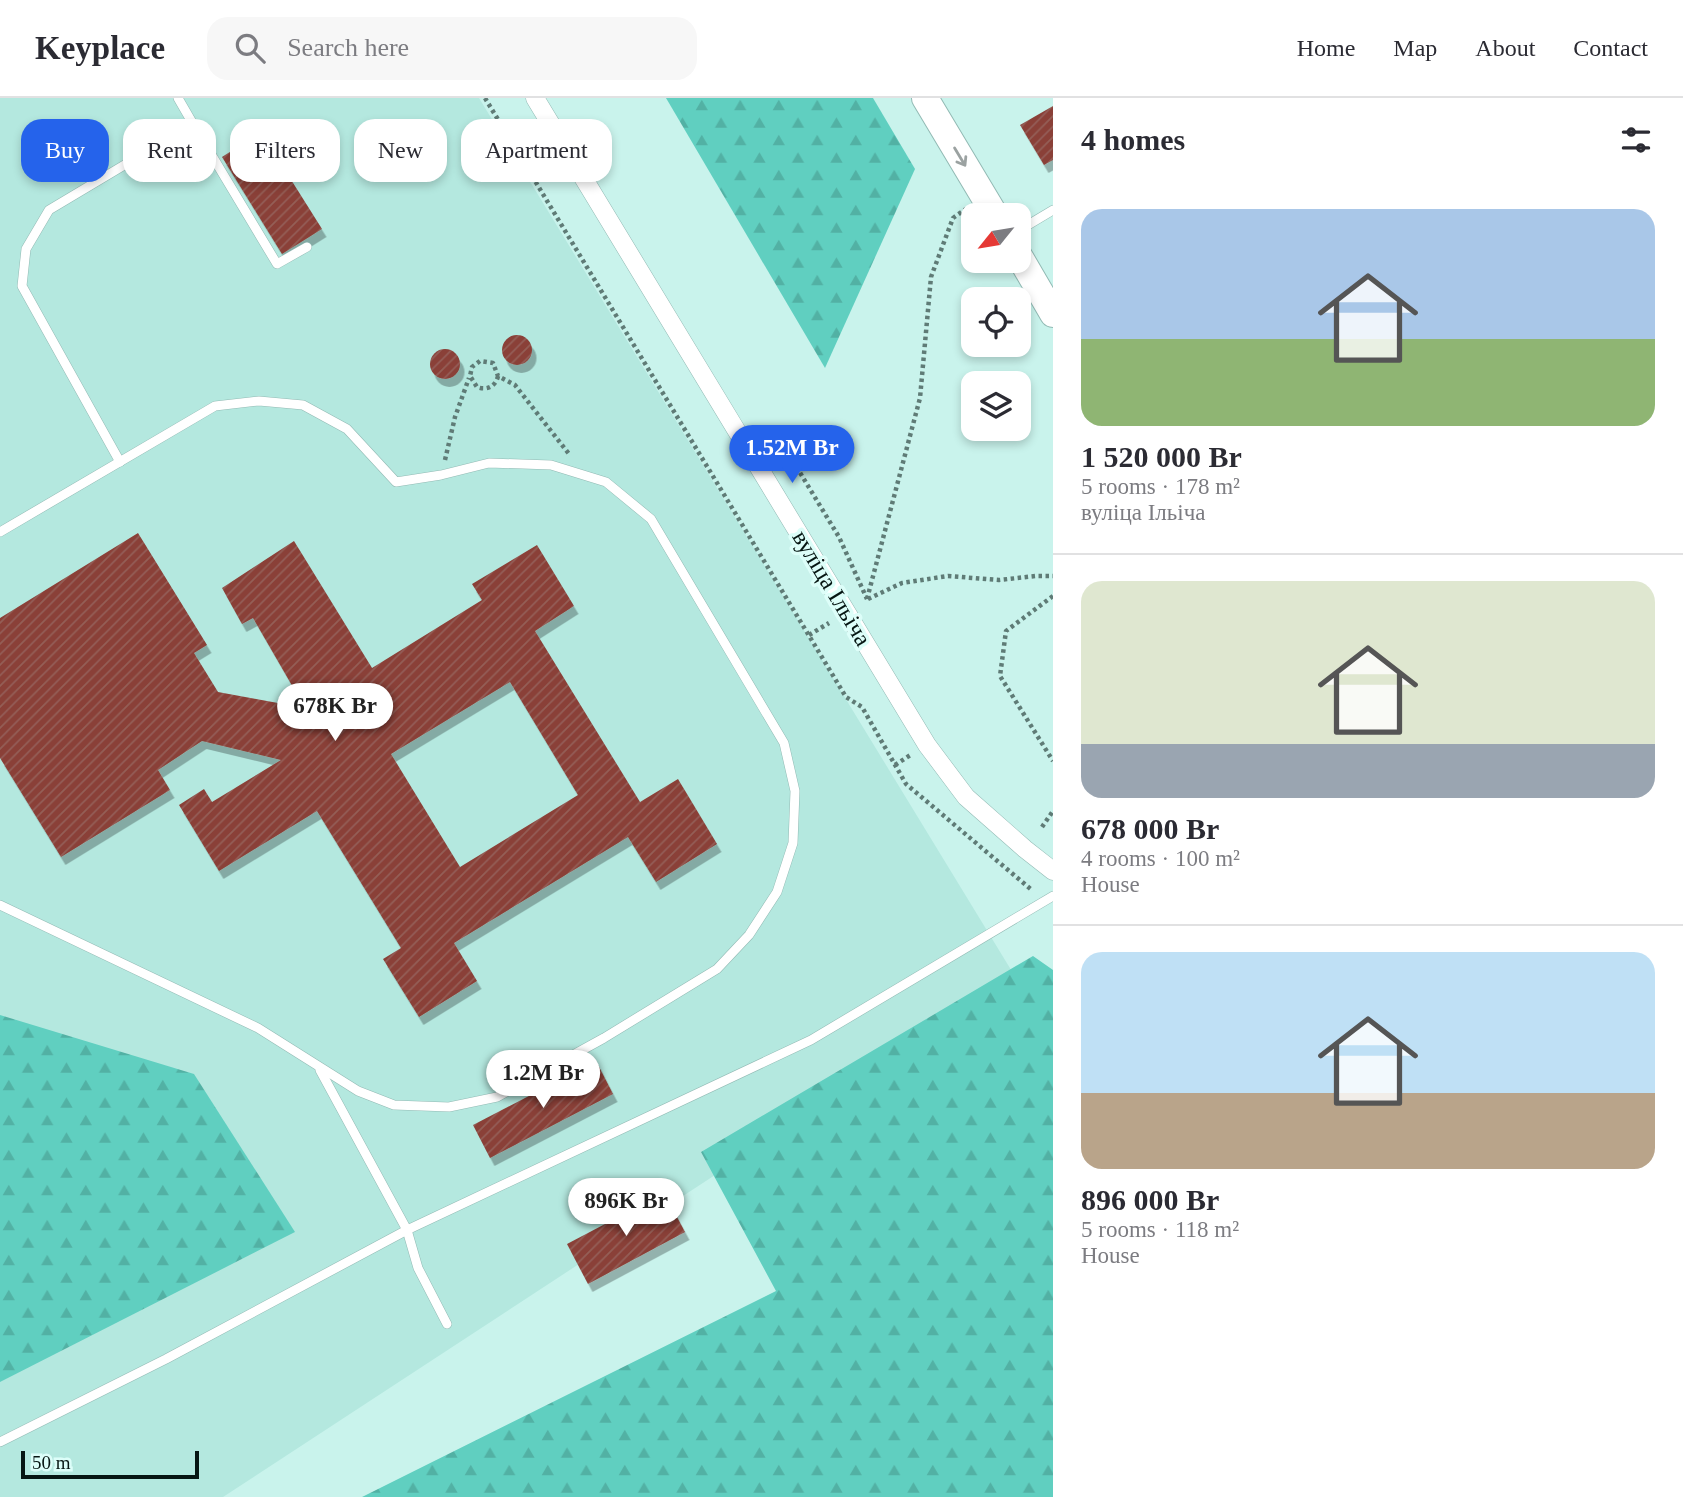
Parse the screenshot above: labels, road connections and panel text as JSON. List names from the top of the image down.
{
  "streets": {
    "street": ["вуліца Ільіча"]
  },
  "scale_bar": "50 m",
  "north": "bottom left",
  "page": {
    "header": "Keyplace",
    "search": "Search here",
    "nav": [
      "Home",
      "Map",
      "About",
      "Contact"
    ],
    "heading": "4 homes",
    "chip": [
      "Buy",
      "Rent",
      "Filters",
      "New",
      "Apartment"
    ],
    "list": [
      {
        "name": "1 520 000 Br",
        "note": "5 rooms · 178 m² · вуліца Ільіча"
      },
      {
        "name": "678 000 Br",
        "note": "4 rooms · 100 m² · House"
      },
      {
        "name": "896 000 Br",
        "note": "5 rooms · 118 m² · House"
      }
    ],
    "price": [
      "1.52M Br",
      "678K Br",
      "1.2M Br",
      "896K Br"
    ],
    "scale": "50 m"
  }
}
